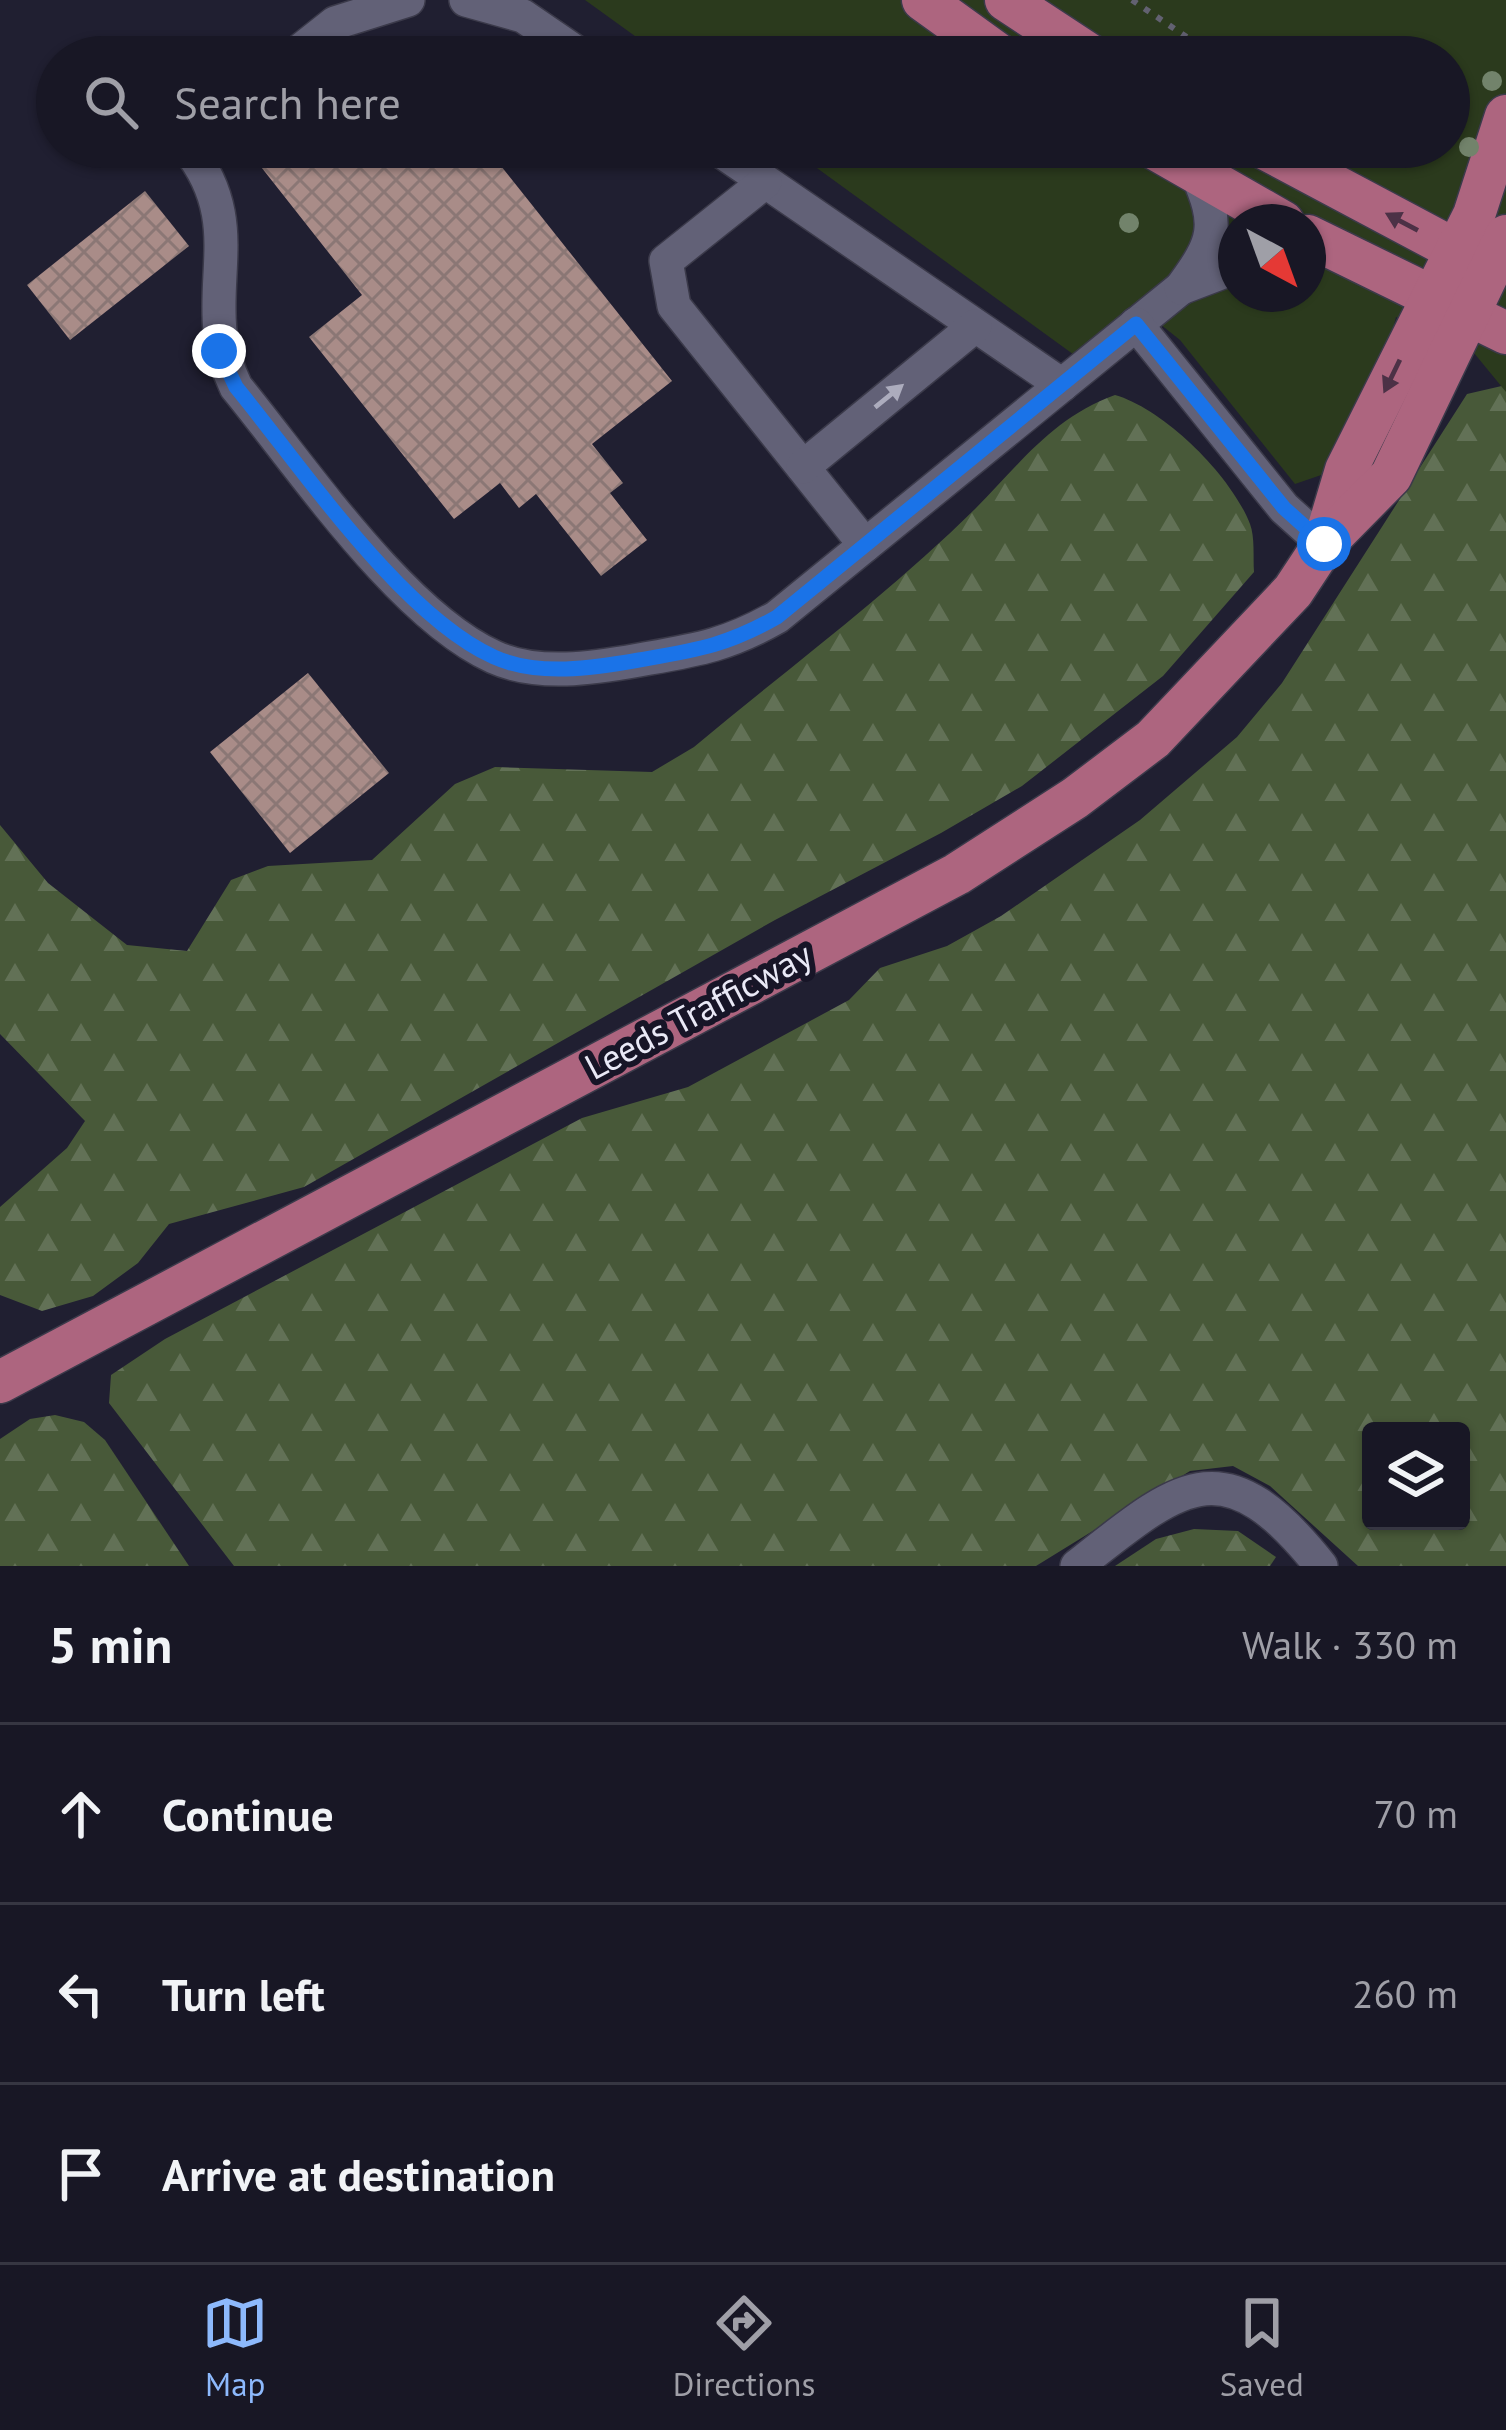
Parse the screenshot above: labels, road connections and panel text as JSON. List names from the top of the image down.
{
  "streets": {
    "main road": ["Leeds Trafficway"]
  },
  "north": "bottom right",
  "page": {
    "search": "Search here",
    "heading": ["5 min", "Walk · 330 m"],
    "list": [
      ["Continue", "70 m"],
      ["Turn left", "260 m"],
      "Arrive at destination"
    ],
    "nav": ["Map", "Directions", "Saved"]
  }
}
